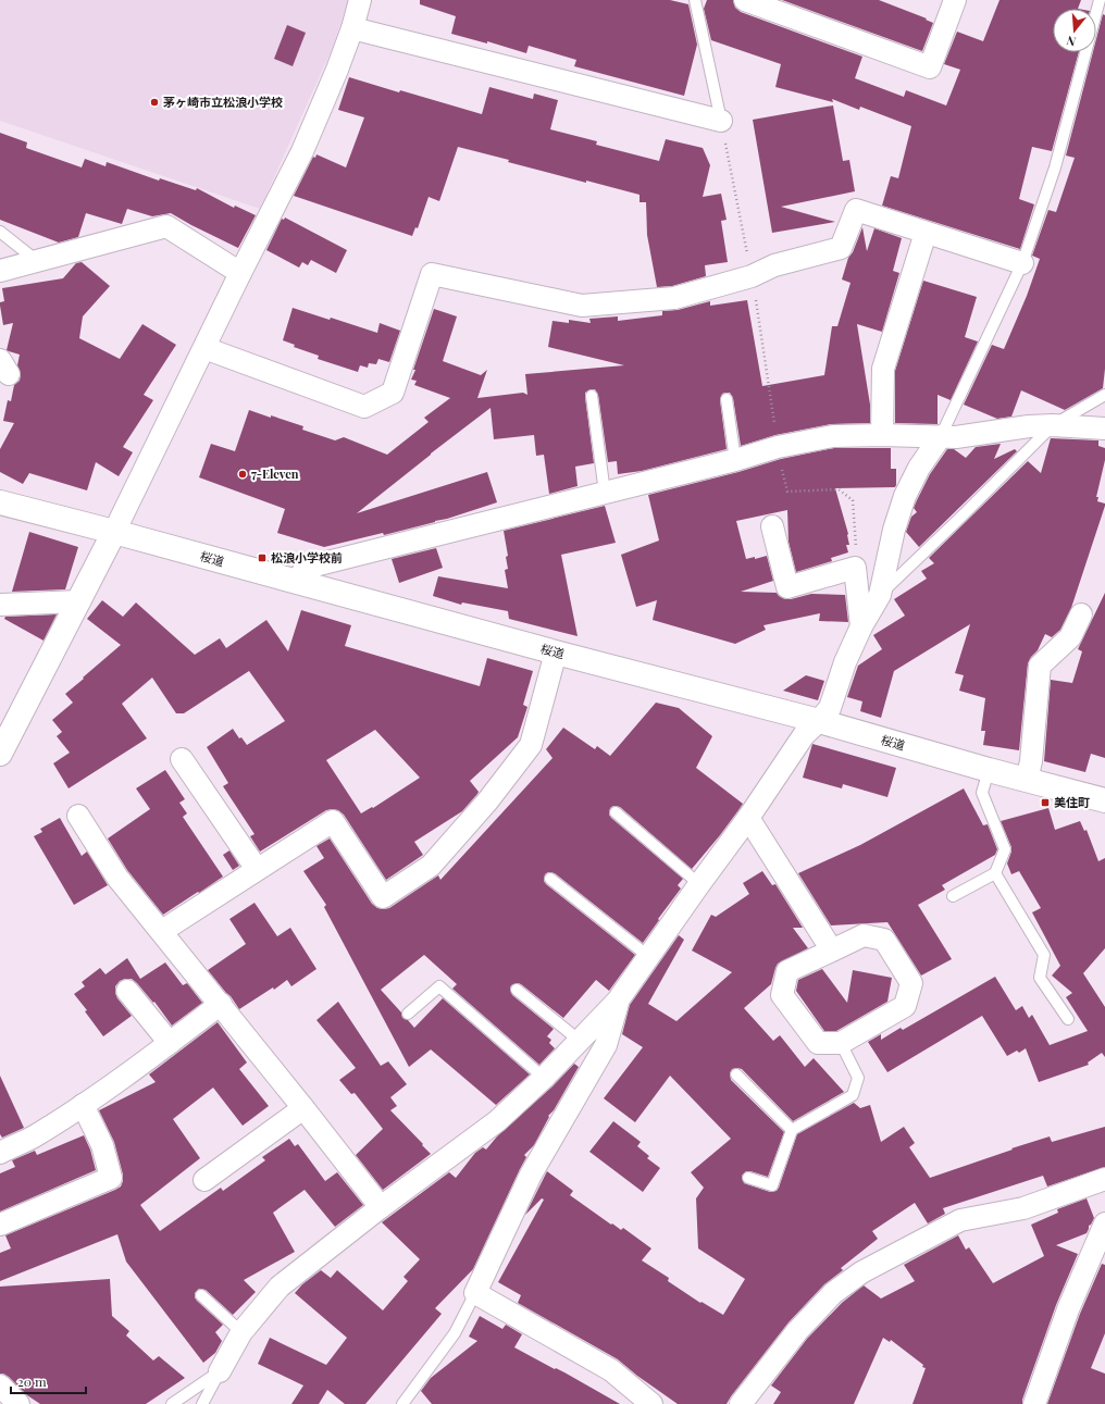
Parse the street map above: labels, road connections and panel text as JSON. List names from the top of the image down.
{
  "streets": {
    "street": ["桜道"]
  },
  "places": {
    "other": ["茅ヶ崎市立松浪小学校", "7-Eleven"],
    "transit": ["松浪小学校前", "美住町"]
  },
  "scale_bar": "20 m",
  "north": "bottom"
}
